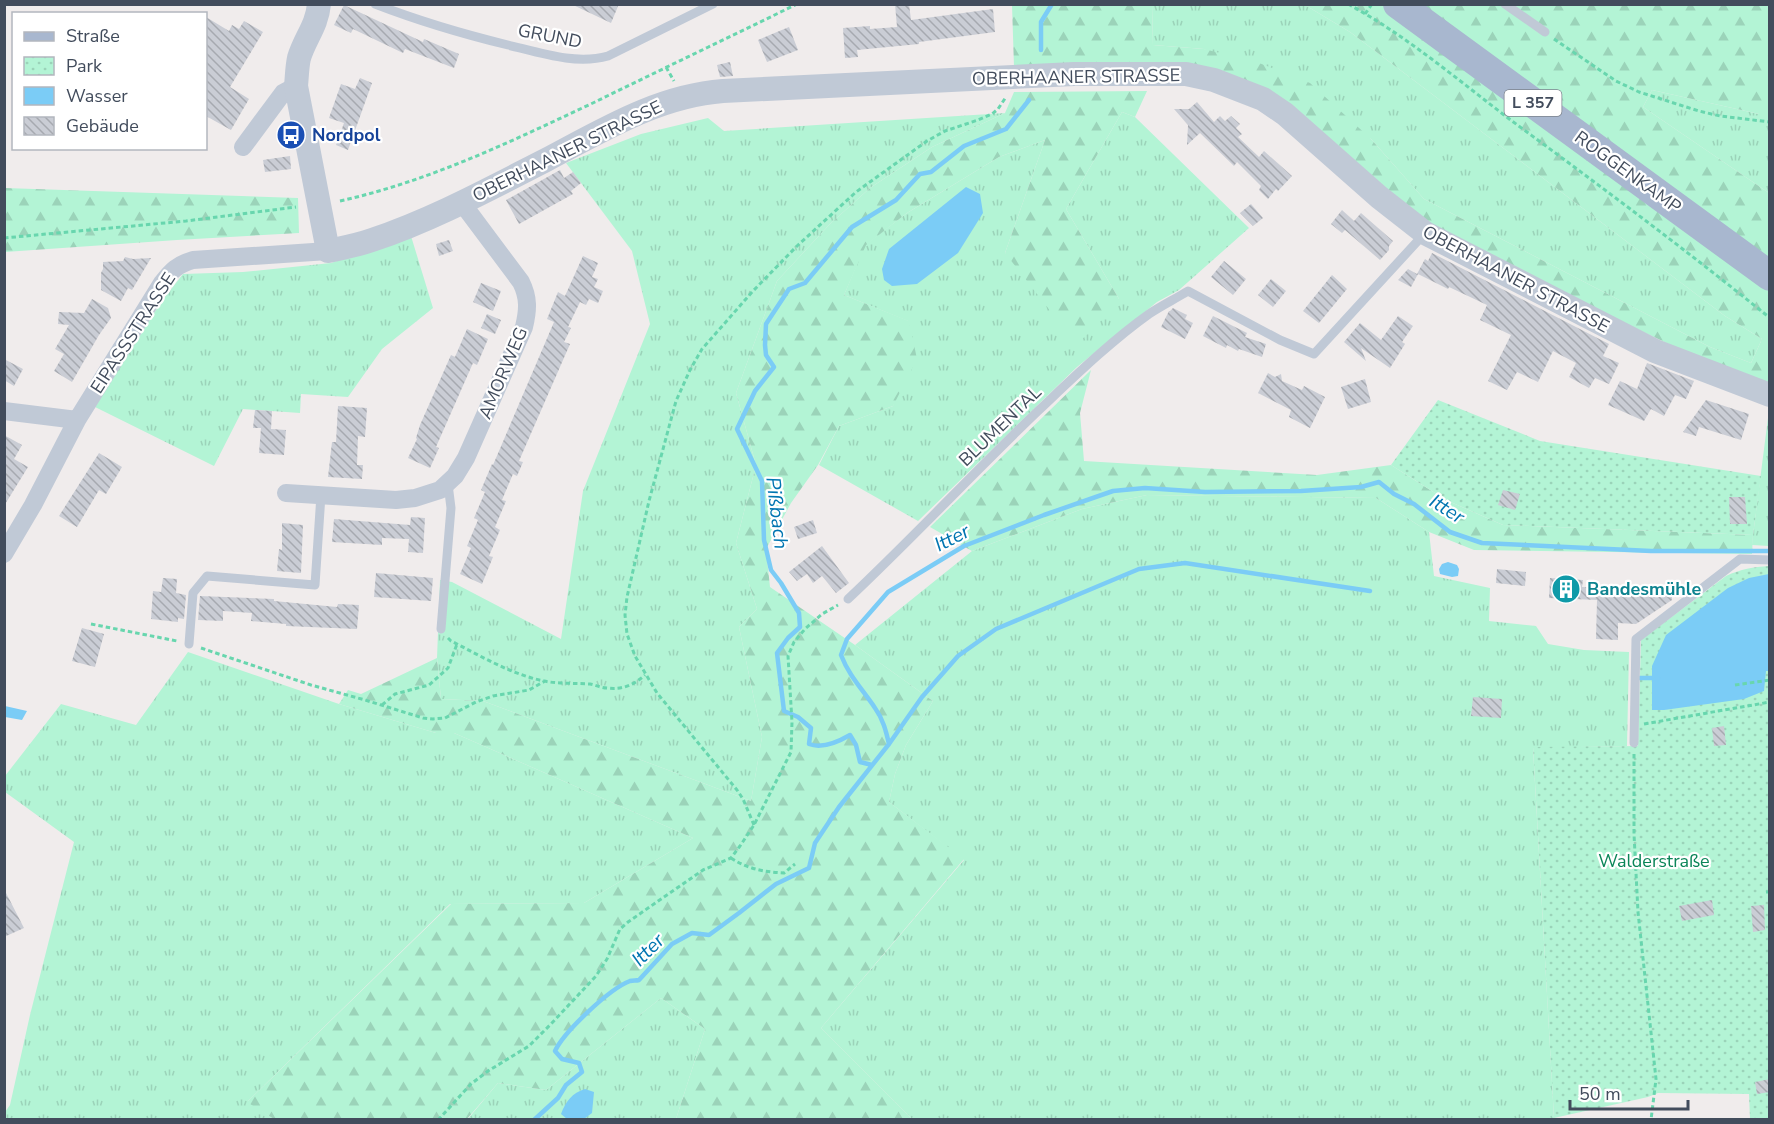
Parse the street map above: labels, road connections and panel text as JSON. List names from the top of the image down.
{
  "streets": {
    "main road": ["L 357", "ROGGENKAMP"],
    "street": ["OBERHAANER STRASSE", "EIPASSSTRASSE", "AMORWEG"],
    "lane": ["GRUND", "BLUMENTAL"]
  },
  "crossings": [
    ["OBERHAANER STRASSE", "EIPASSSTRASSE"],
    ["OBERHAANER STRASSE", "AMORWEG"],
    ["OBERHAANER STRASSE", "BLUMENTAL"]
  ],
  "water": ["Itter", "Pißbach"],
  "parks": ["Walderstraße"],
  "places": {
    "bus stop": ["Nordpol"],
    "building": ["Bandesmühle"]
  },
  "legend": [
    "Straße",
    "Park",
    "Wasser",
    "Gebäude"
  ],
  "scale_bar": "50 m"
}
